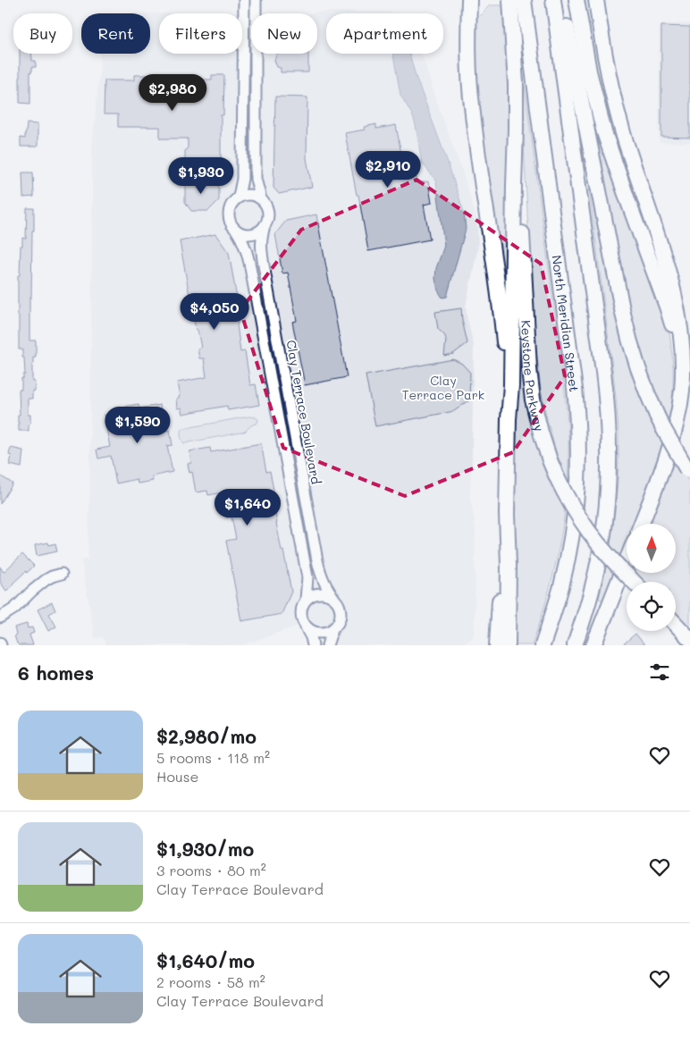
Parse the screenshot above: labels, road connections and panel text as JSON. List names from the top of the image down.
{
  "streets": {
    "highway": ["North Meridian Street", "Keystone Parkway"],
    "street": ["Clay Terrace Boulevard"]
  },
  "parks": ["Clay Terrace Park"],
  "north": "top",
  "page": {
    "chip": [
      "Buy",
      "Rent",
      "Filters",
      "New",
      "Apartment"
    ],
    "price": [
      "$2,980",
      "$2,910",
      "$1,930",
      "$4,050",
      "$1,590",
      "$1,640"
    ],
    "heading": "6 homes",
    "list": [
      {
        "name": "$2,980/mo",
        "note": "5 rooms · 118 m² · House"
      },
      {
        "name": "$1,930/mo",
        "note": "3 rooms · 80 m² · Clay Terrace Boulevard"
      },
      {
        "name": "$1,640/mo",
        "note": "2 rooms · 58 m² · Clay Terrace Boulevard"
      }
    ]
  }
}
